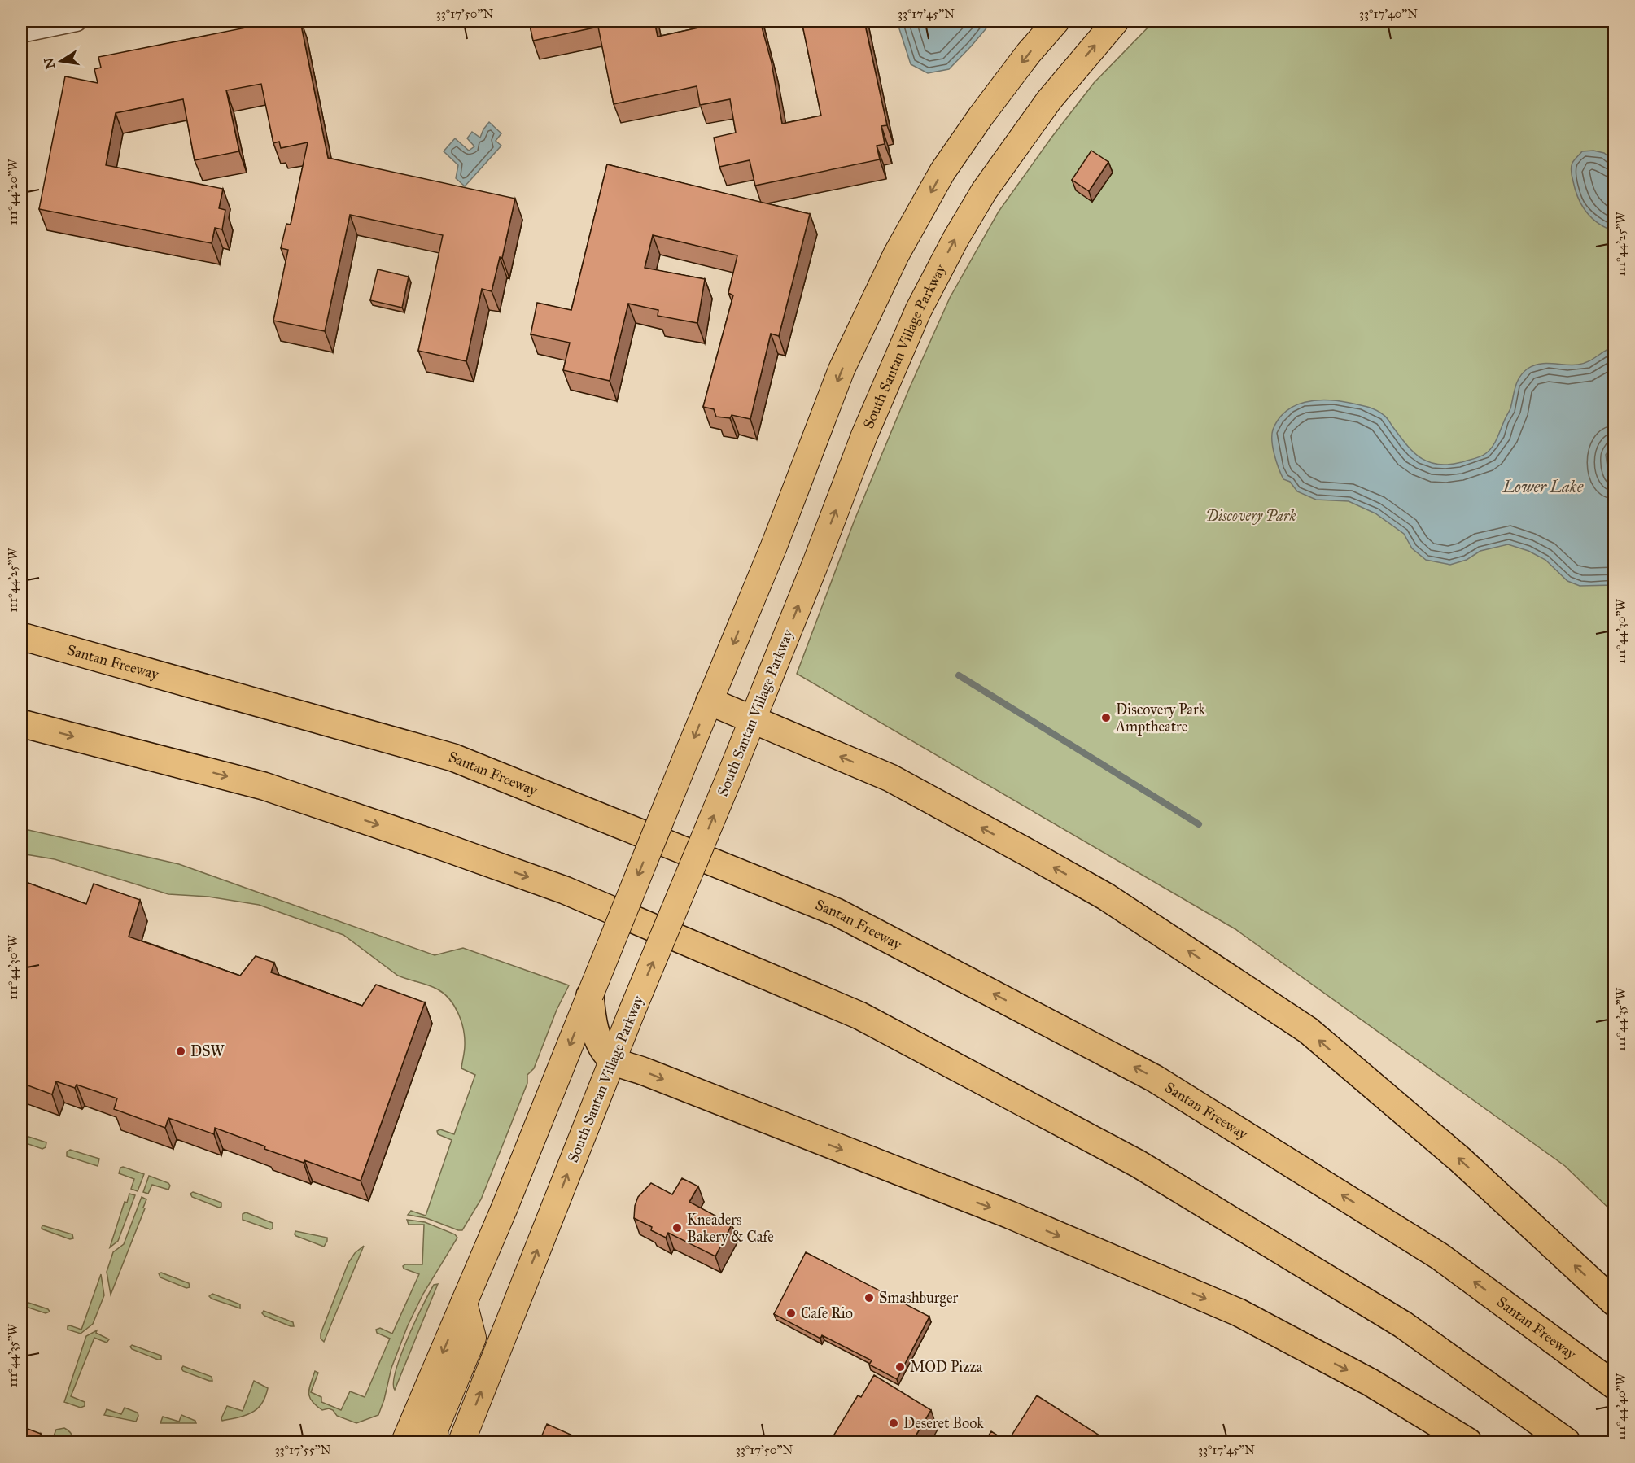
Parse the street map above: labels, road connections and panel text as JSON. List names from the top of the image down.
{
  "streets": {
    "highway": ["Santan Freeway"],
    "main road": ["South Santan Village Parkway"]
  },
  "water": ["Lower Lake"],
  "parks": ["Discovery Park"],
  "places": [
    "Discovery Park Amptheatre",
    "DSW",
    "Kneaders Bakery & Cafe",
    "Smashburger",
    "Cafe Rio",
    "MOD Pizza",
    "Deseret Book"
  ],
  "north": "left",
  "coordinates": [
    "33°17'50\"N",
    "33°17'45\"N",
    "33°17'40\"N",
    "111°44'20\"W",
    "111°44'25\"W",
    "111°44'30\"W",
    "111°44'35\"W",
    "111°44'40\"W",
    "33°17'55\"N"
  ]
}
